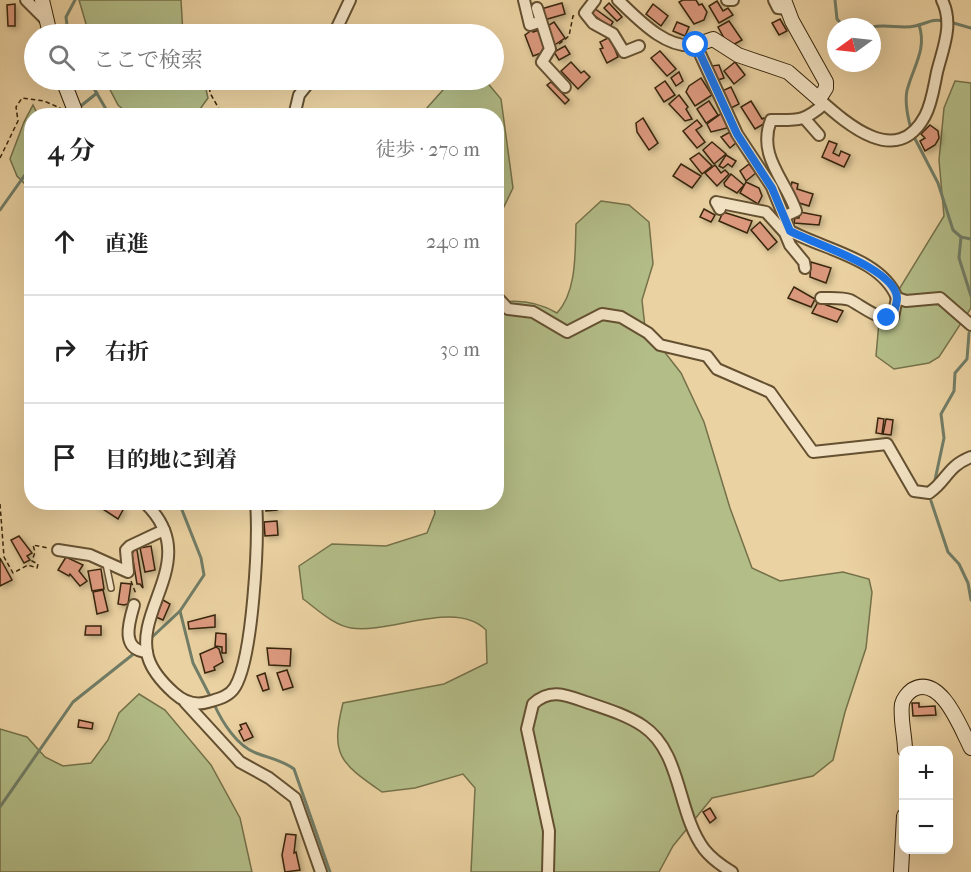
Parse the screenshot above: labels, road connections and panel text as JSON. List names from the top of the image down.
{
  "north": "left",
  "page": {
    "search": "ここで検索",
    "heading": ["4 分", "徒歩 · 270 m"],
    "list": [
      ["直進", "240 m"],
      ["右折", "30 m"],
      "目的地に到着"
    ],
    "map_buttons": ["+", "−"]
  }
}
